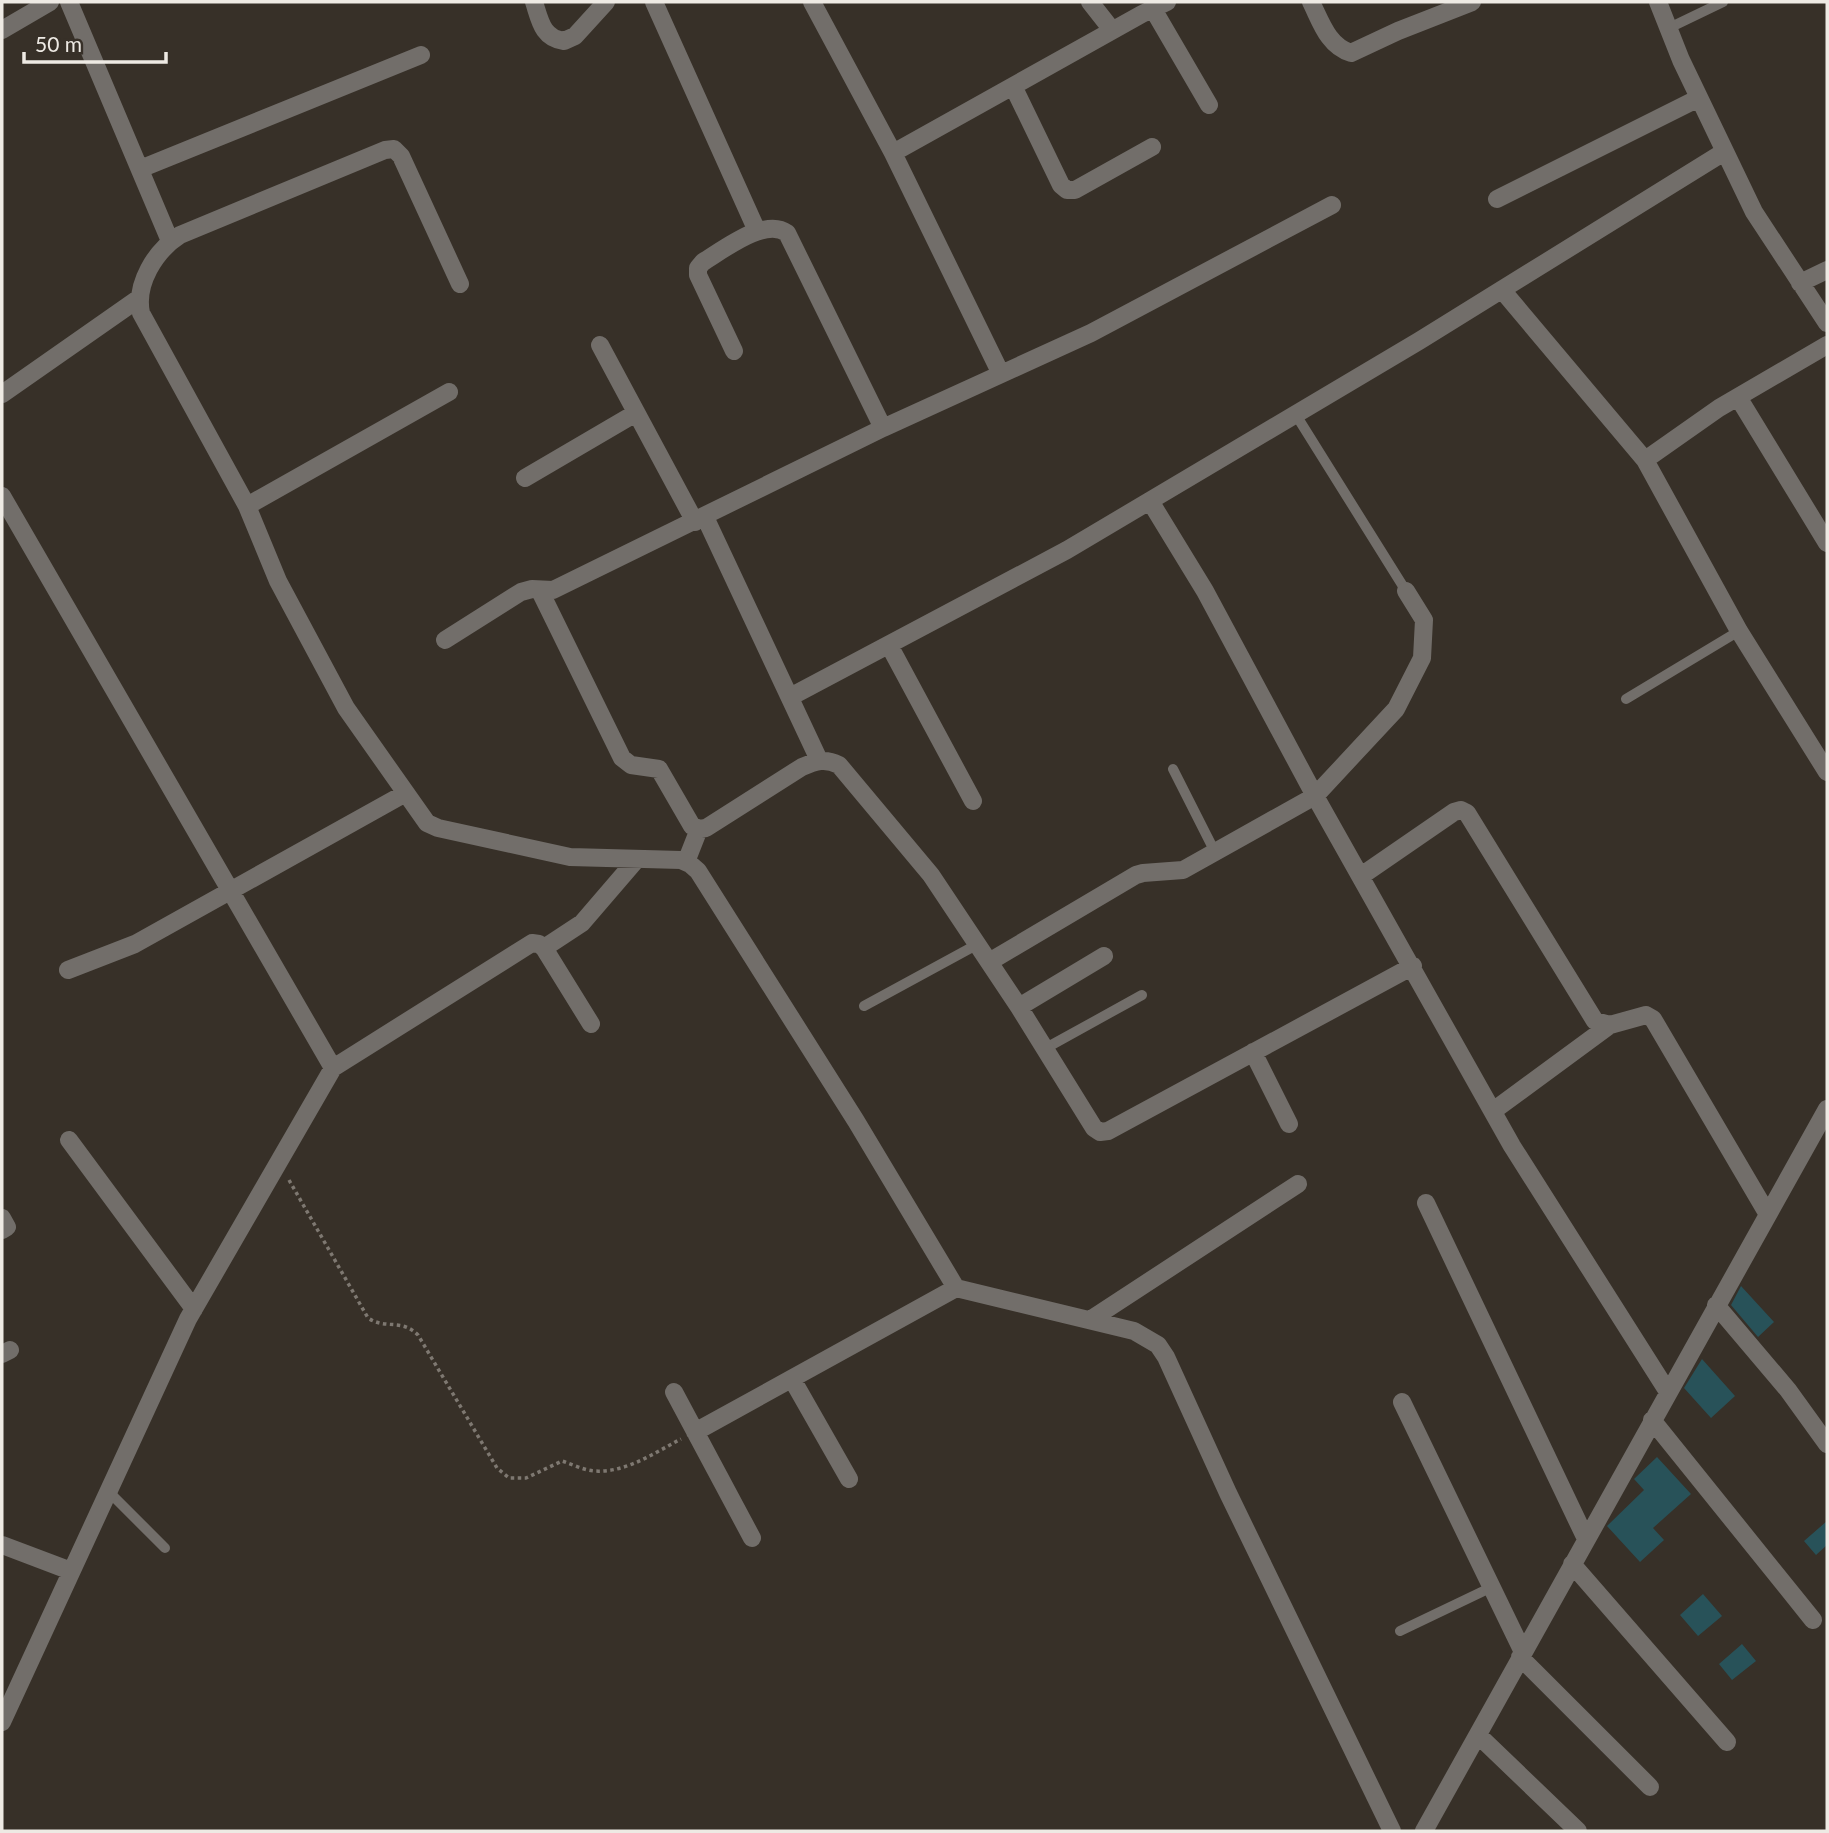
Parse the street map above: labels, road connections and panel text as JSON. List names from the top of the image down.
{
  "scale_bar": "50 m"
}
